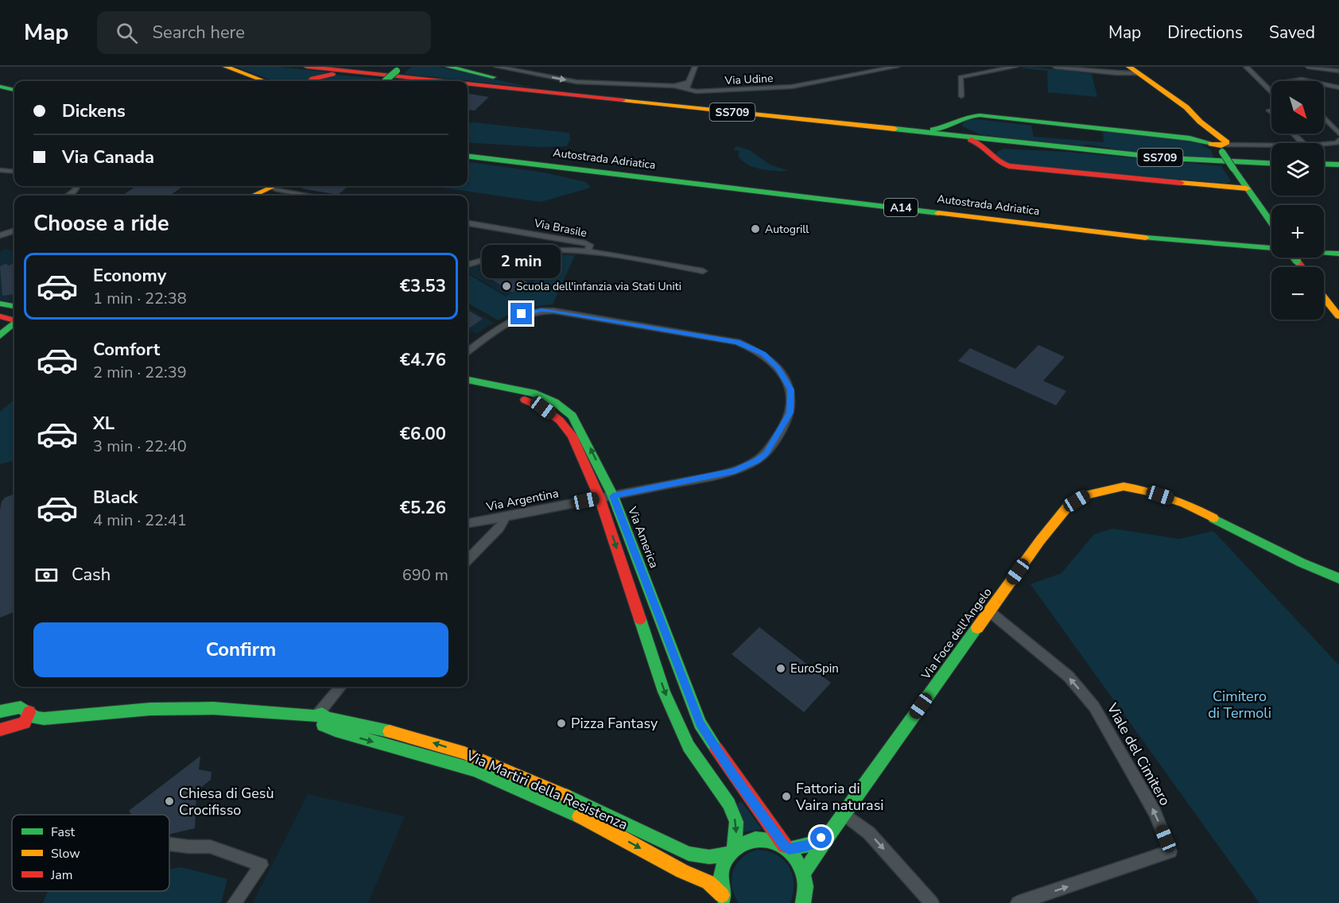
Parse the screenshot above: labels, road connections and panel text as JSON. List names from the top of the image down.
{
  "streets": {
    "main road": [
      "SS709",
      "Autostrada Adriatica",
      "A14",
      "Via America",
      "Via Foce dell'Angelo",
      "Via Martiri della Resistenza"
    ],
    "street": [
      "Via Udine",
      "Via Brasile",
      "Via Argentina",
      "Viale del Cimitero"
    ]
  },
  "crossings": [
    ["Via Argentina", "Via America"],
    ["Via America", "Via Foce dell'Angelo"],
    ["Via America", "Via Martiri della Resistenza"],
    ["Via Foce dell'Angelo", "Viale del Cimitero"],
    ["Via Foce dell'Angelo", "Via Martiri della Resistenza"]
  ],
  "one_way": ["Via Udine"],
  "parks": ["Cimitero di Termoli"],
  "places": [
    "Autogrill",
    "Scuola dell'infanzia via Stati Uniti",
    "EuroSpin",
    "Pizza Fantasy",
    "Fattoria di Vaira naturasi",
    "Chiesa di Gesù Crocifisso"
  ],
  "legend": ["Fast", "Slow", "Jam"],
  "north": "bottom right",
  "page": {
    "header": "Map",
    "search": "Search here",
    "nav": ["Map", "Directions", "Saved"],
    "map_buttons": ["+", "−"],
    "banner": ["Dickens", "Via Canada"],
    "heading": "Choose a ride",
    "bubble": "2 min",
    "list": [
      {
        "name": "Economy",
        "note": "1 min · 22:38",
        "value": "€3.53"
      },
      {
        "name": "Comfort",
        "note": "2 min · 22:39",
        "value": "€4.76"
      },
      {
        "name": "XL",
        "note": "3 min · 22:40",
        "value": "€6.00"
      },
      {
        "name": "Black",
        "note": "4 min · 22:41",
        "value": "€5.26"
      }
    ],
    "pay": ["Cash", "690 m"],
    "buttons": "Confirm"
  }
}
